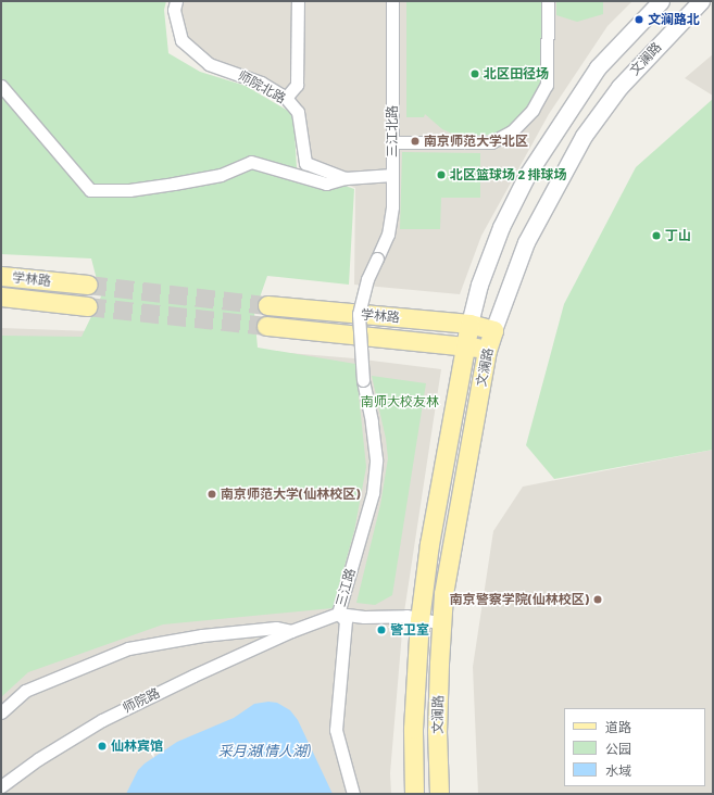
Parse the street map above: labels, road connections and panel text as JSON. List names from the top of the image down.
{
  "streets": {
    "main road": ["文澜路", "学林路"],
    "street": [
      "师院北路",
      "三江北路",
      "三江路",
      "师院路"
    ]
  },
  "crossings": [
    ["文澜路", "学林路"],
    ["文澜路", "师院路"],
    ["师院北路", "三江北路"],
    ["三江北路", "学林路"],
    ["三江北路", "三江路"],
    ["学林路", "三江路"],
    ["三江路", "师院路"]
  ],
  "water": ["采月湖(情人湖)"],
  "parks": ["南师大校友林"],
  "places": [
    "文澜路北",
    "北区田径场",
    "南京师范大学北区",
    "北区篮球场 2 排球场",
    "丁山",
    "南京师范大学(仙林校区)",
    "南京警察学院(仙林校区)",
    "警卫室",
    "仙林宾馆"
  ],
  "legend": ["道路", "公园", "水域"]
}
